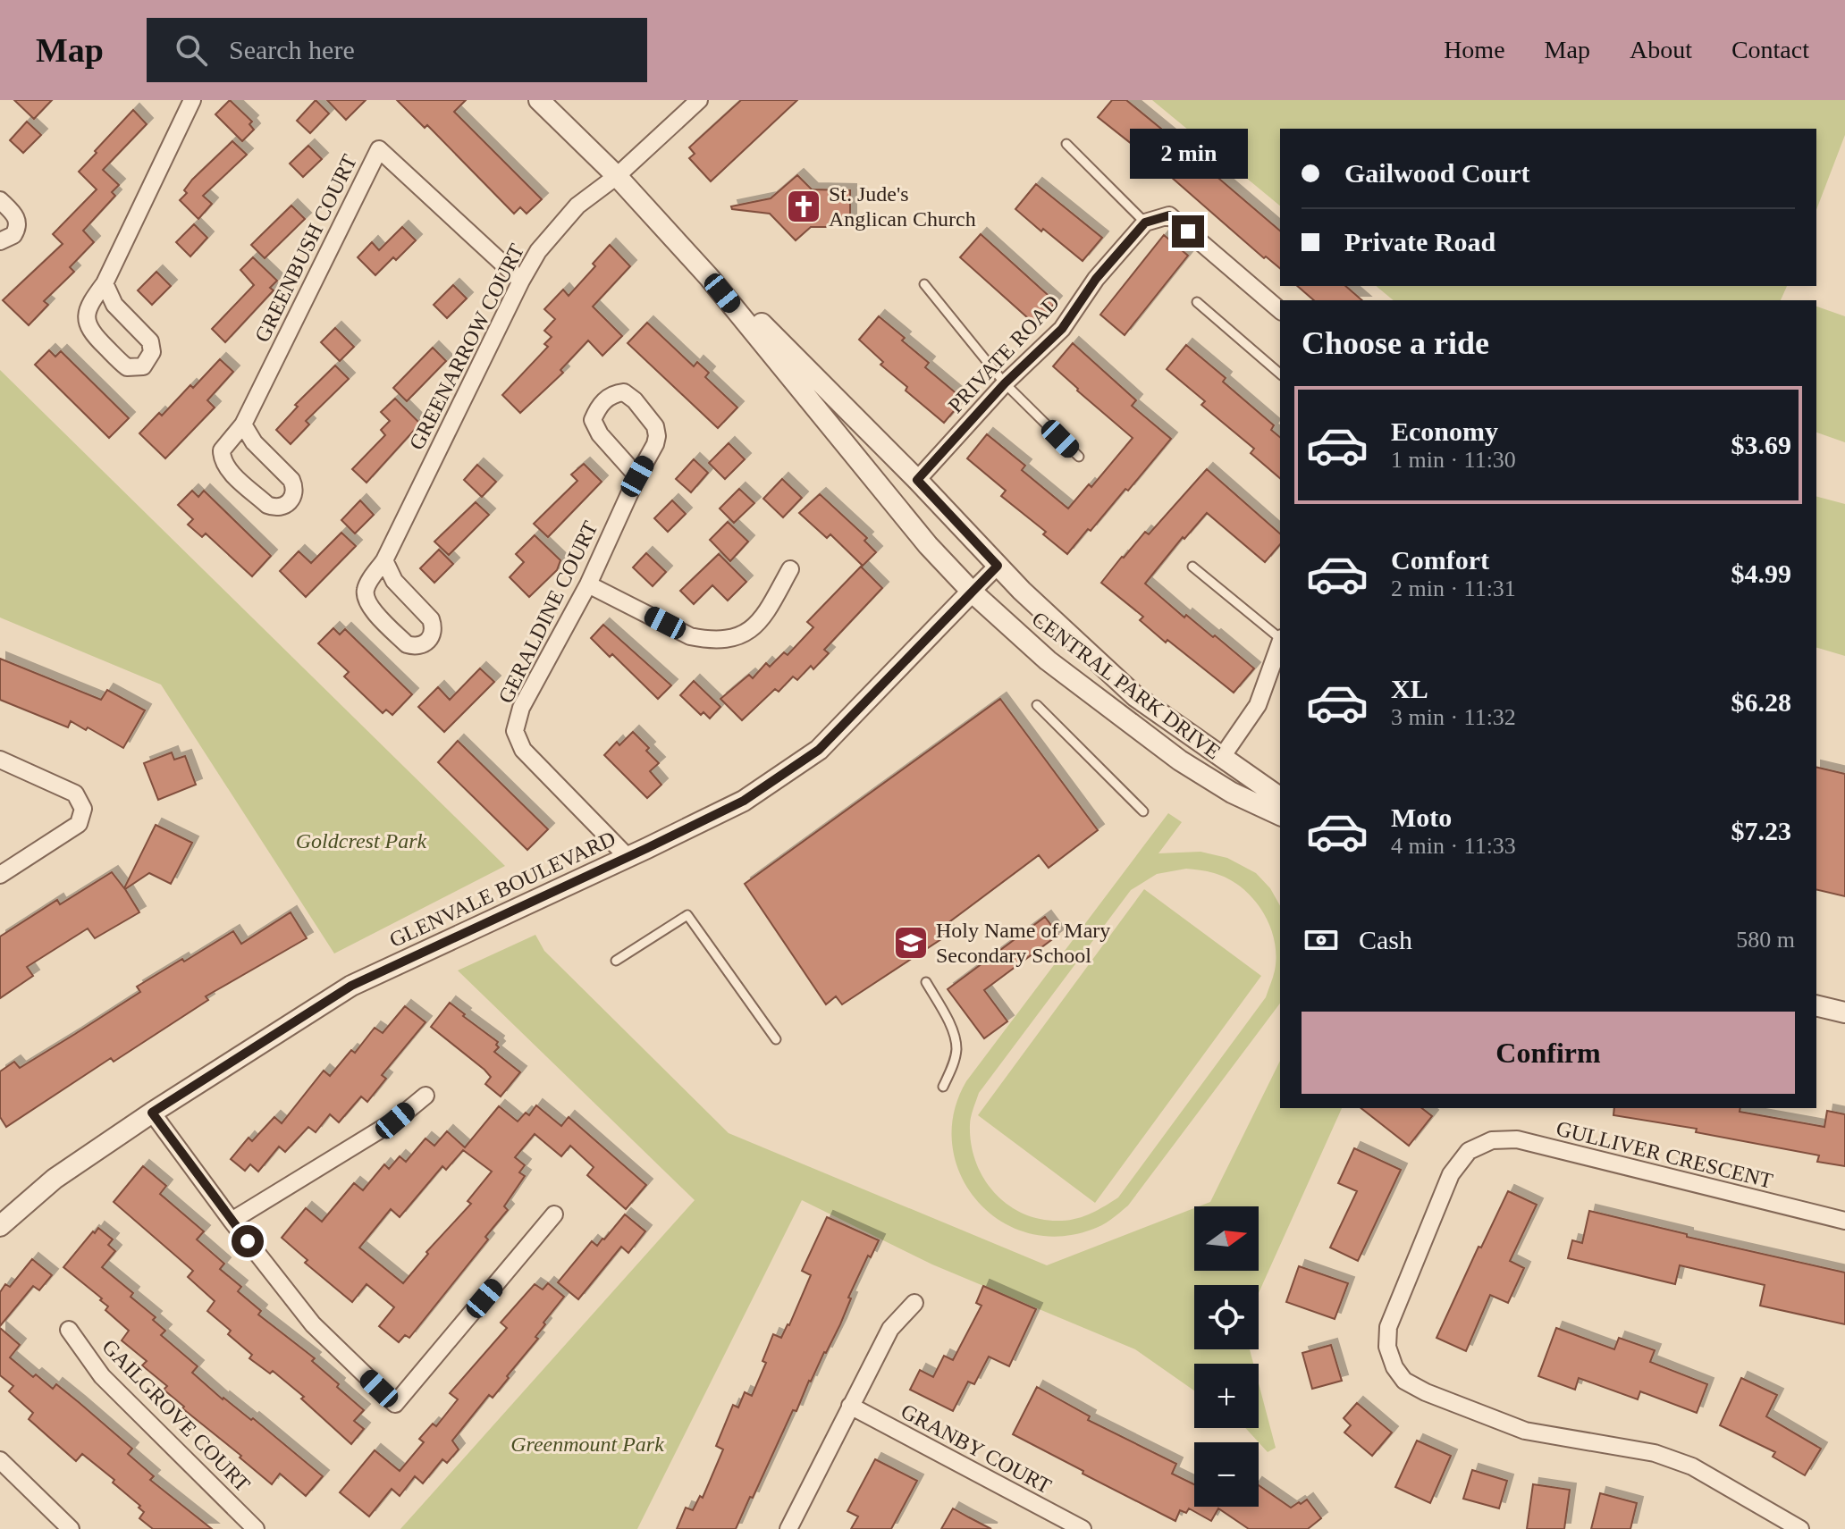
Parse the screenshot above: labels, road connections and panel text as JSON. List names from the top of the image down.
{
  "streets": {
    "street": [
      "GREENBUSH COURT",
      "GREENARROW COURT",
      "PRIVATE ROAD",
      "GERALDINE COURT",
      "CENTRAL PARK DRIVE",
      "GLENVALE BOULEVARD",
      "GULLIVER CRESCENT",
      "GAILGROVE COURT",
      "GRANBY COURT"
    ]
  },
  "crossings": [
    ["GREENBUSH COURT", "GREENARROW COURT"],
    ["GREENARROW COURT", "CENTRAL PARK DRIVE"],
    ["PRIVATE ROAD", "CENTRAL PARK DRIVE"],
    ["GERALDINE COURT", "GLENVALE BOULEVARD"],
    ["CENTRAL PARK DRIVE", "GLENVALE BOULEVARD"]
  ],
  "parks": ["Goldcrest Park", "Greenmount Park"],
  "places": {
    "church": ["St. Jude's Anglican Church"],
    "school or university": ["Holy Name of Mary Secondary School"]
  },
  "north": "right",
  "page": {
    "header": "Map",
    "search": "Search here",
    "nav": [
      "Home",
      "Map",
      "About",
      "Contact"
    ],
    "bubble": "2 min",
    "banner": ["Gailwood Court", "Private Road"],
    "heading": "Choose a ride",
    "list": [
      {
        "name": "Economy",
        "note": "1 min · 11:30",
        "value": "$3.69"
      },
      {
        "name": "Comfort",
        "note": "2 min · 11:31",
        "value": "$4.99"
      },
      {
        "name": "XL",
        "note": "3 min · 11:32",
        "value": "$6.28"
      },
      {
        "name": "Moto",
        "note": "4 min · 11:33",
        "value": "$7.23"
      }
    ],
    "pay": ["Cash", "580 m"],
    "buttons": "Confirm",
    "map_buttons": ["+", "−"]
  }
}
